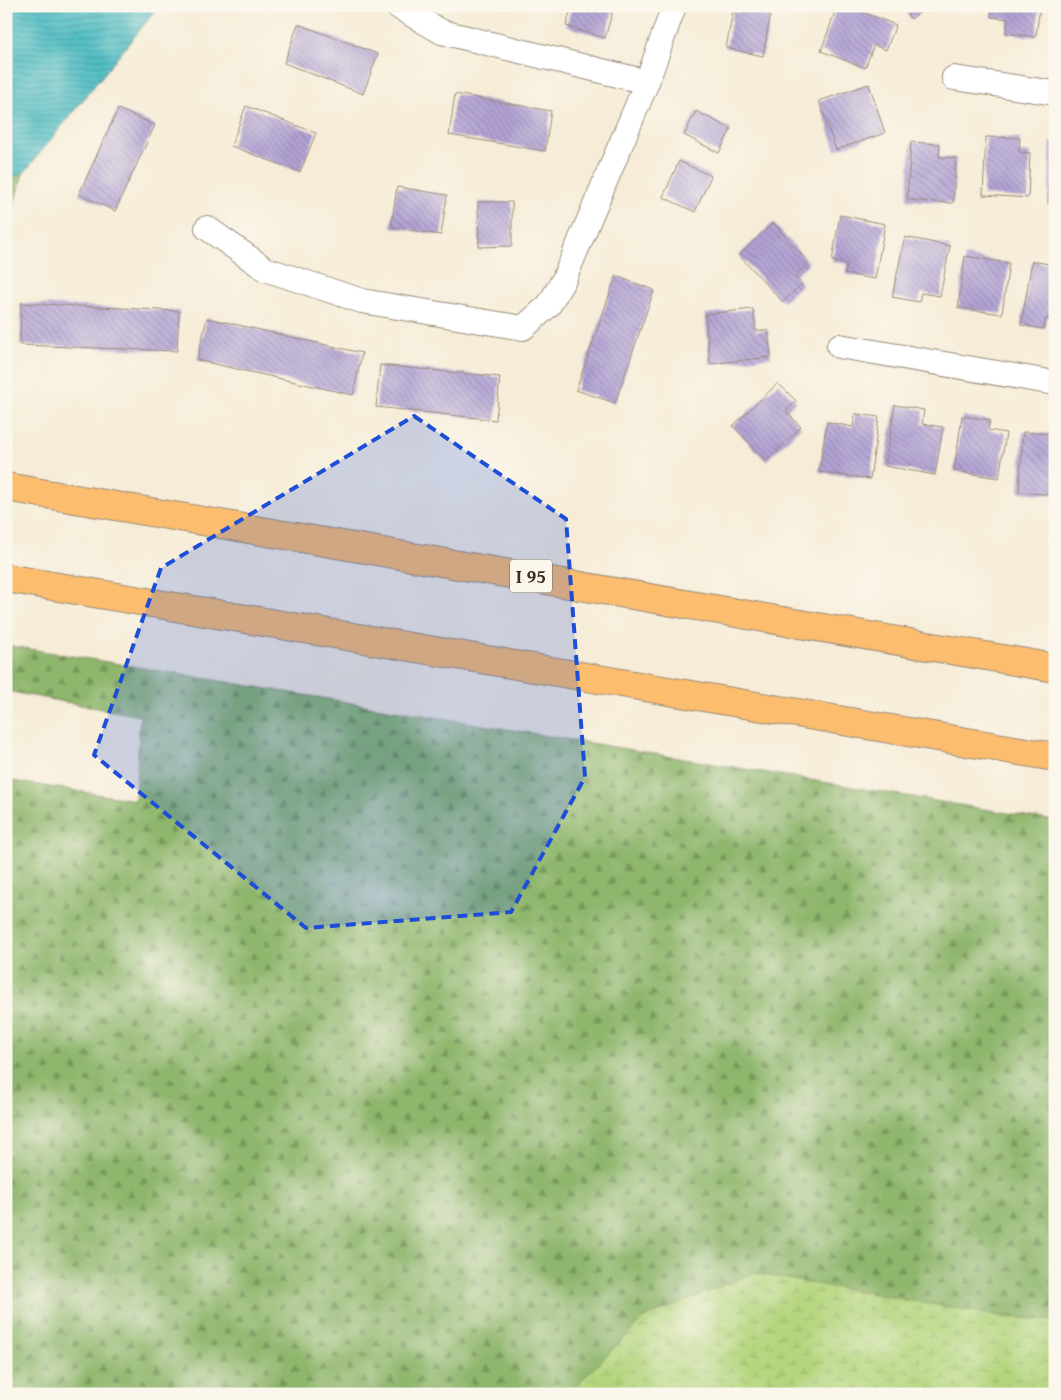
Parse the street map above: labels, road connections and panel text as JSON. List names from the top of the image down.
{
  "streets": {
    "highway": ["I 95"]
  }
}
